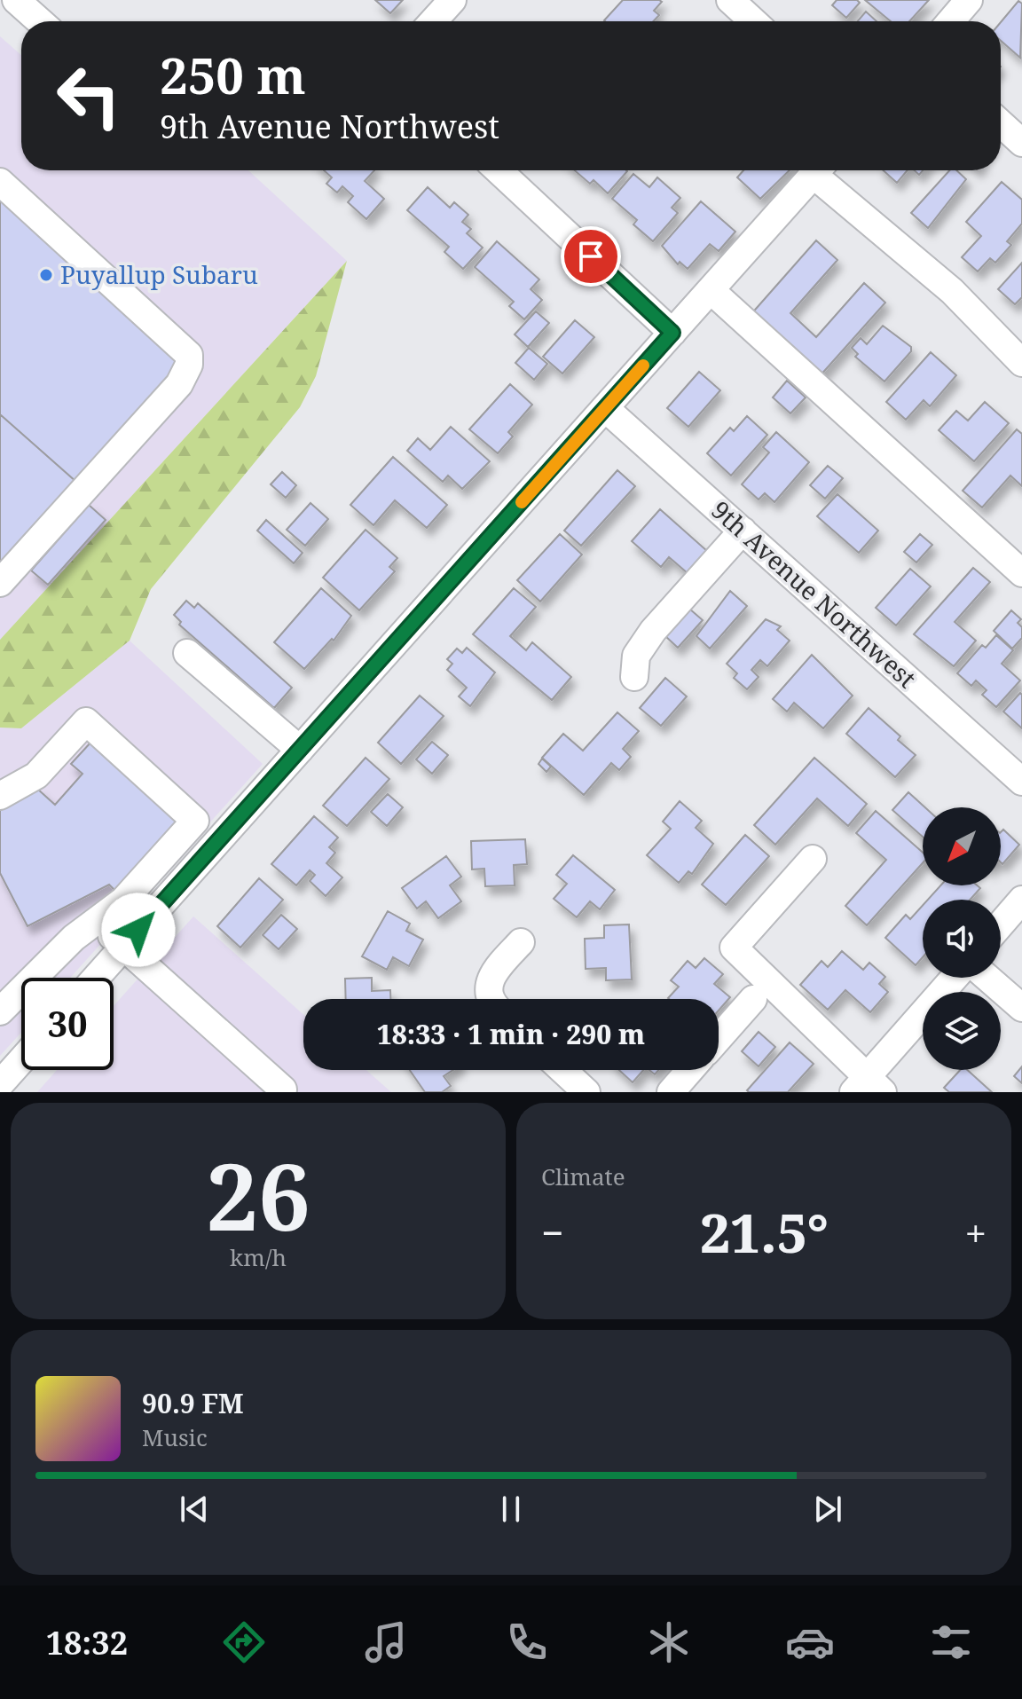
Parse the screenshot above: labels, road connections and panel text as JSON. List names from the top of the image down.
{
  "streets": {
    "street": ["9th Avenue Northwest"]
  },
  "places": ["Puyallup Subaru"],
  "north": "bottom left",
  "page": {
    "turn": ["250 m", "9th Avenue Northwest"],
    "limit": "30",
    "trip": "18:33 · 1 min · 290 m",
    "tile": [
      ["26", "km/h"],
      "Climate"
    ],
    "heat": ["−", "21.5°", "+"],
    "song": ["90.9 FM", "Music"],
    "tabs": "18:32"
  }
}
